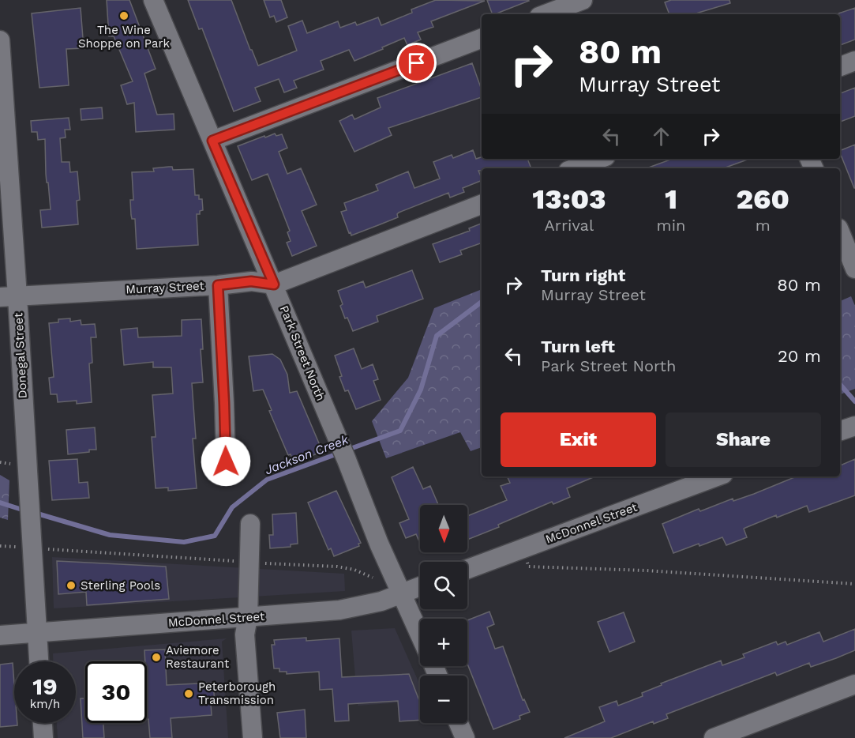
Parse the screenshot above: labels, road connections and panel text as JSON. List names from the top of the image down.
{
  "streets": {
    "street": [
      "Murray Street",
      "Park Street North",
      "Donegal Street",
      "McDonnel Street"
    ]
  },
  "crossings": [
    ["Murray Street", "Park Street North"],
    ["Murray Street", "Donegal Street"],
    ["Park Street North", "McDonnel Street"],
    ["Donegal Street", "McDonnel Street"]
  ],
  "water": ["Jackson Creek"],
  "places": [
    "The Wine Shoppe on Park",
    "Sterling Pools",
    "Aviemore Restaurant",
    "Peterborough Transmission"
  ],
  "north": "bottom",
  "page": {
    "turn": ["80 m", "Murray Street"],
    "eta": [
      "13:03",
      "Arrival",
      "1",
      "min",
      "260",
      "m"
    ],
    "list": [
      {
        "name": "Turn right",
        "note": "Murray Street",
        "value": "80 m"
      },
      {
        "name": "Turn left",
        "note": "Park Street North",
        "value": "20 m"
      }
    ],
    "buttons": ["Exit", "Share"],
    "map_buttons": ["+", "−"],
    "speed": "19 km/h",
    "limit": "30"
  }
}
